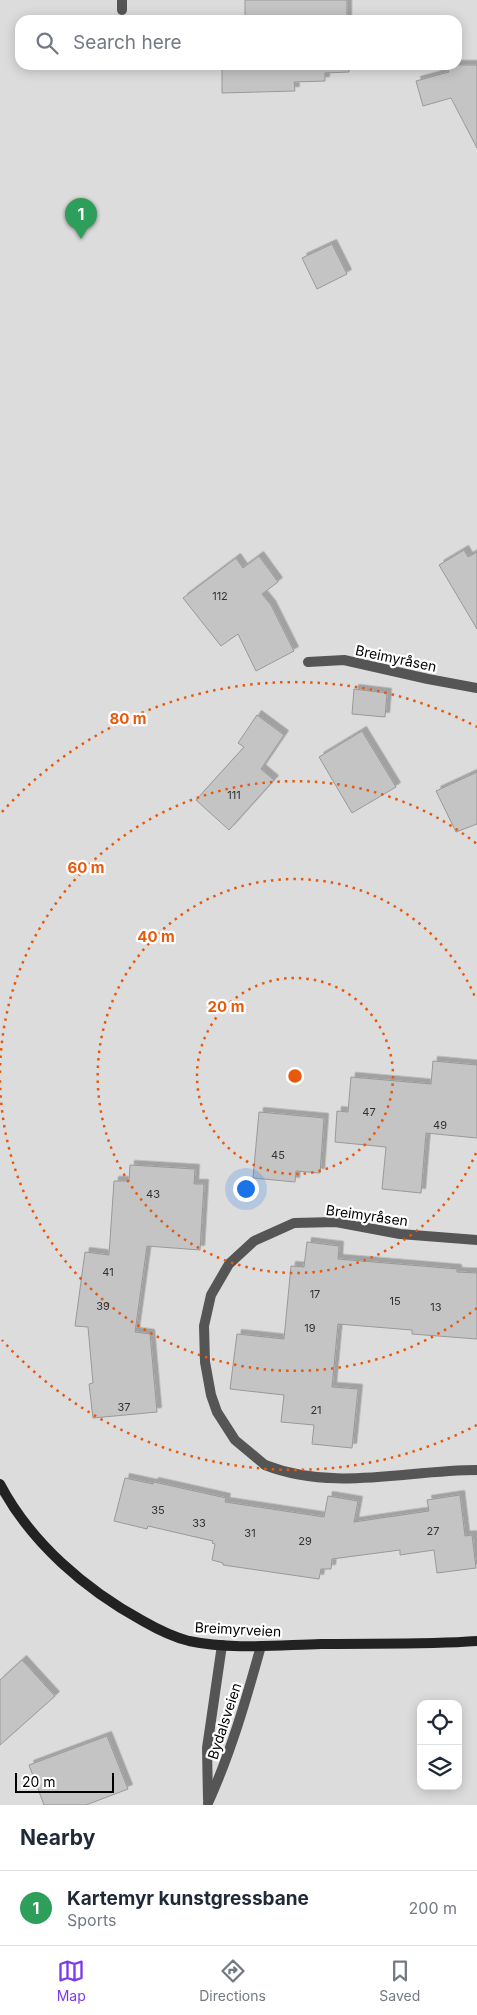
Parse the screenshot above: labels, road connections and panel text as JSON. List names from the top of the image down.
{
  "streets": {
    "street": ["Breimyråsen", "Breimyrveien", "Bydalsveien"]
  },
  "crossings": [
    ["Breimyrveien", "Bydalsveien"]
  ],
  "house_numbers": [
    "112",
    "111",
    "47",
    "49",
    "45",
    "43",
    "41",
    "17",
    "15",
    "39",
    "13",
    "19",
    "37",
    "21",
    "35",
    "33",
    "27",
    "31",
    "29"
  ],
  "scale_bar": "20 m",
  "page": {
    "search": "Search here",
    "pins": "1",
    "scale": "20 m",
    "heading": "Nearby",
    "list": [
      {
        "mark": "1",
        "name": "Kartemyr kunstgressbane",
        "note": "Sports",
        "value": "200 m"
      }
    ],
    "nav": ["Map", "Directions", "Saved"]
  },
  "rings": [
    "80 m",
    "60 m",
    "40 m",
    "20 m"
  ]
}
